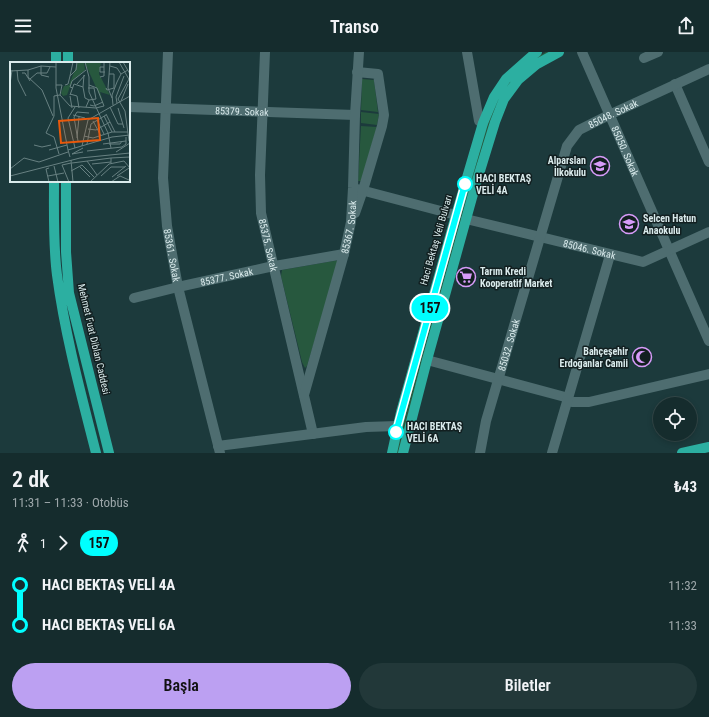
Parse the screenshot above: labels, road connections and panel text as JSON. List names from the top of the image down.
{
  "streets": {
    "main road": ["Haci Bektaş Veli Bulvarı", "Mehmet Fuat Diblan Caddesi"],
    "street": [
      "85379. Sokak",
      "85048. Sokak",
      "85050. Sokak",
      "85367. Sokak",
      "85375. Sokak",
      "85046. Sokak",
      "85361. Sokak",
      "85377. Sokak",
      "85032. Sokak"
    ]
  },
  "crossings": [
    ["85379. Sokak", "85367. Sokak"],
    ["85379. Sokak", "85375. Sokak"],
    ["85379. Sokak", "85361. Sokak"],
    ["85048. Sokak", "85050. Sokak"],
    ["85048. Sokak", "85046. Sokak"],
    ["85048. Sokak", "85032. Sokak"],
    ["85050. Sokak", "85046. Sokak"],
    ["85367. Sokak", "85375. Sokak"],
    ["85367. Sokak", "85377. Sokak"],
    ["85375. Sokak", "85377. Sokak"],
    ["85046. Sokak", "85032. Sokak"],
    ["85361. Sokak", "85377. Sokak"]
  ],
  "places": {
    "school or university": ["Alparslan İlkokulu", "Selcen Hatun Anaokulu"],
    "other": ["HACI BEKTAŞ VELİ 4A", "HACI BEKTAŞ VELİ 6A"],
    "supermarket": ["Tarım Kredi Kooperatif Market"],
    "mosque": ["Bahçeşehir Erdoğanlar Camii"]
  },
  "lines": ["bus line 157"],
  "page": {
    "header": "Transo",
    "on_map": "157",
    "heading": ["2 dk", "11:31 – 11:33 · Otobüs", "₺43"],
    "legs": ["1", "157"],
    "list": [
      {
        "name": "HACI BEKTAŞ VELİ 4A",
        "value": "11:32"
      },
      {
        "name": "HACI BEKTAŞ VELİ 6A",
        "value": "11:33"
      }
    ],
    "buttons": ["Başla", "Biletler"]
  }
}
